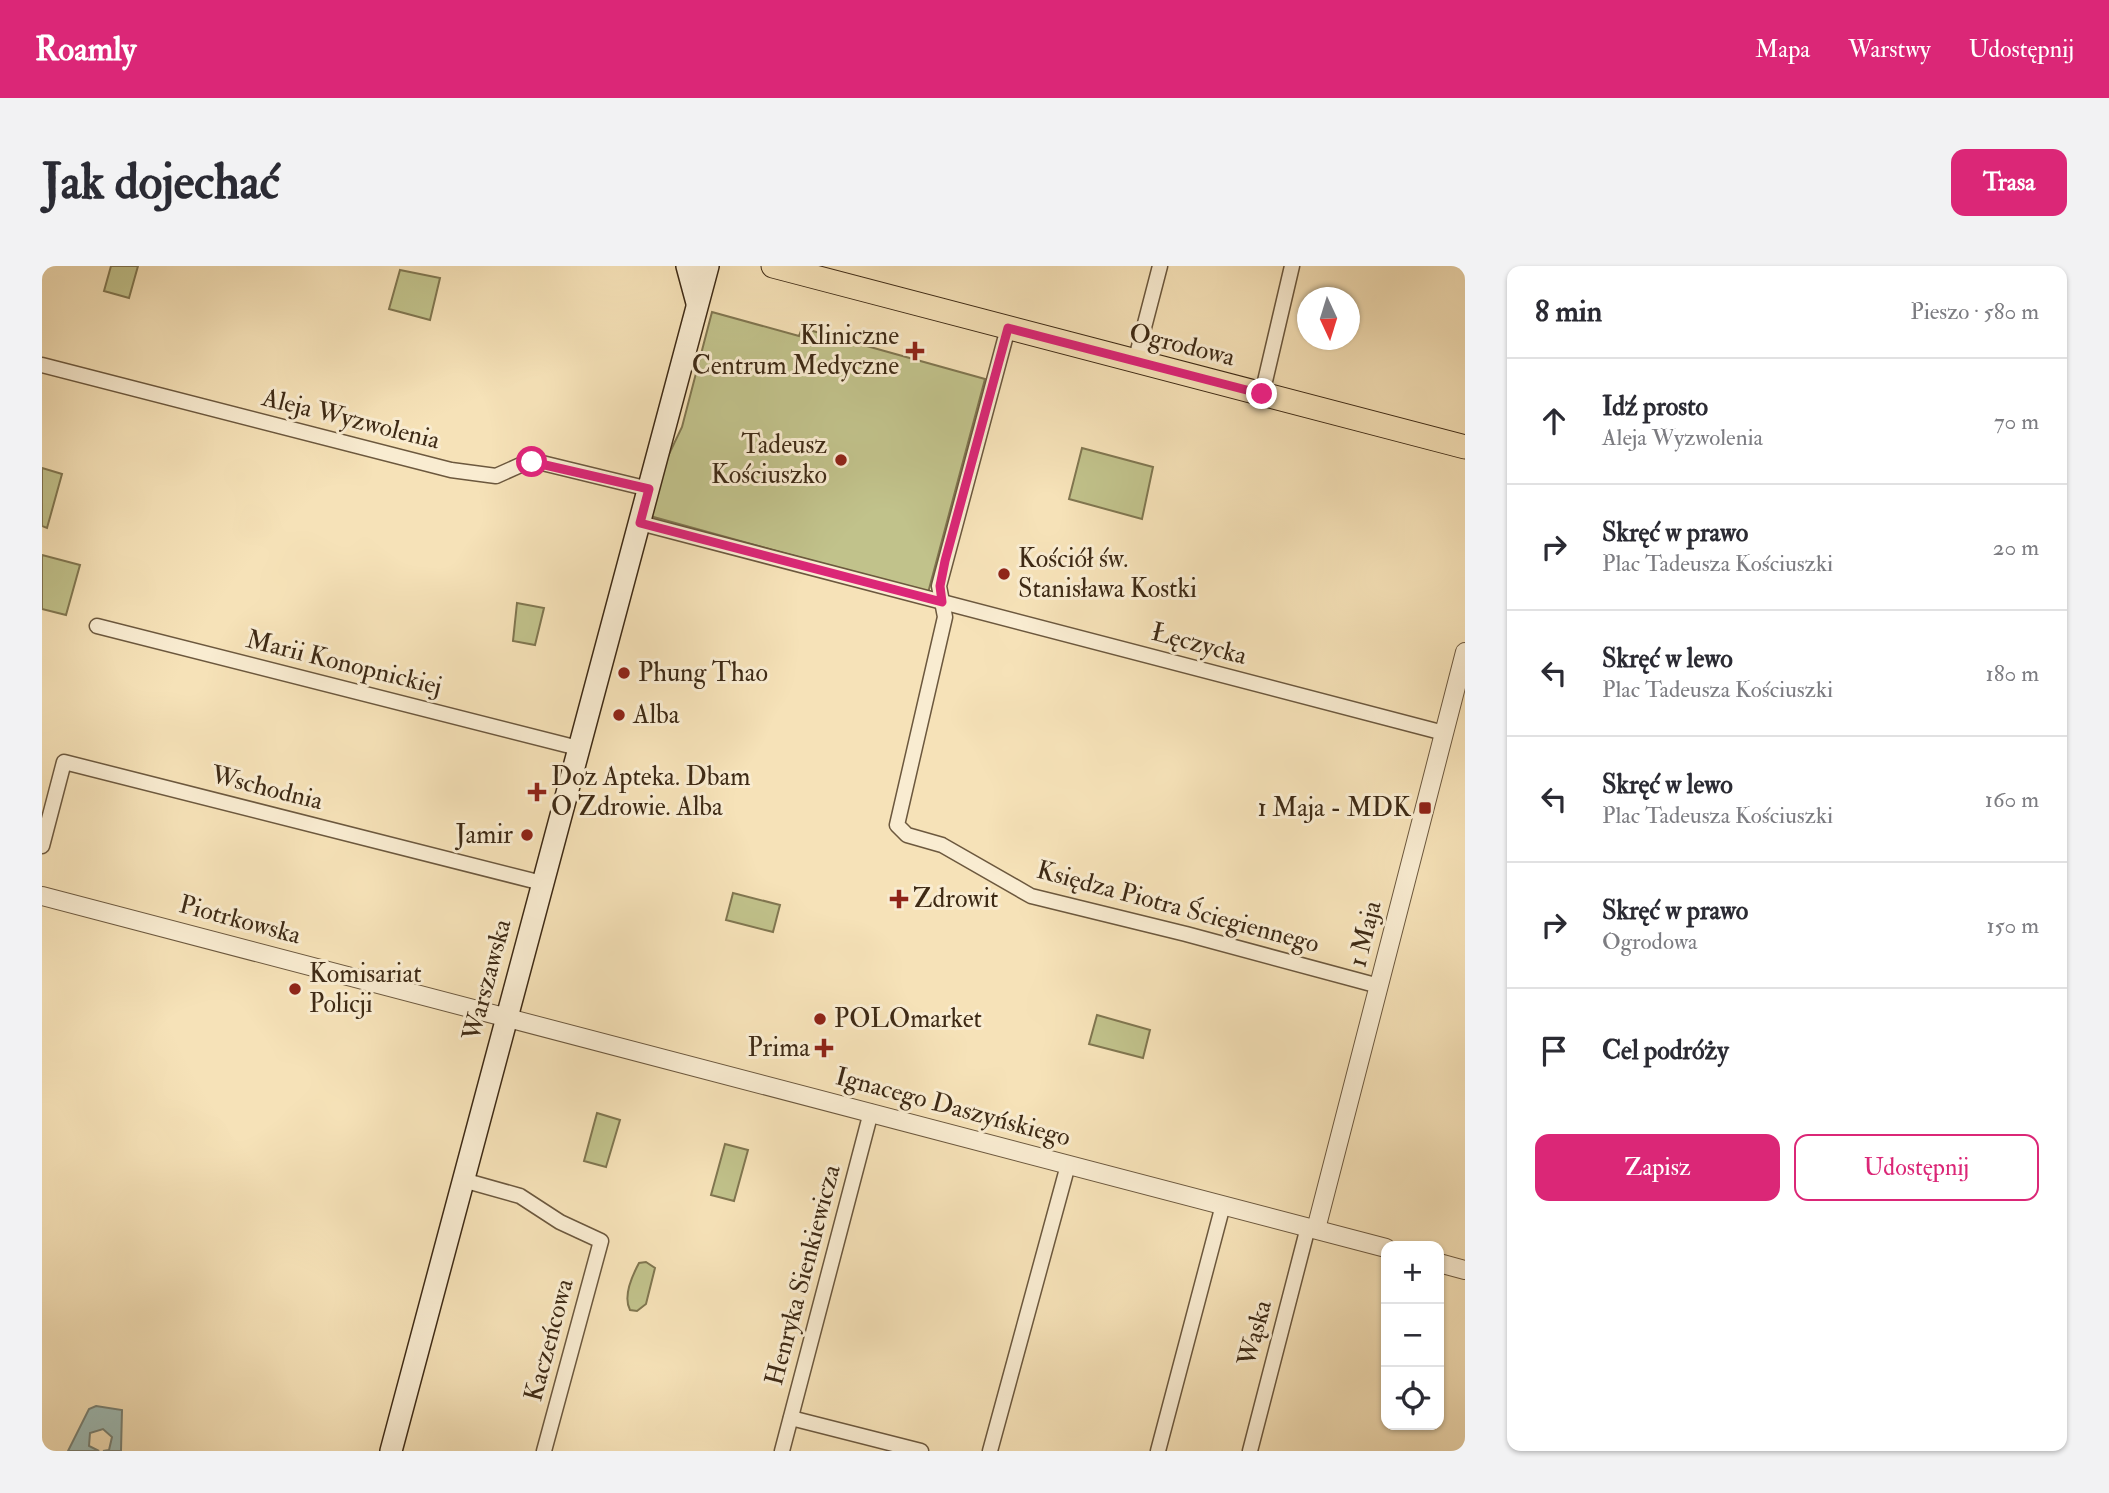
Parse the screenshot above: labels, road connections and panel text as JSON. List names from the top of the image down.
{
  "streets": {
    "main road": ["Ogrodowa", "Warszawska"],
    "street": [
      "Aleja Wyzwolenia",
      "Łęczycka",
      "Marii Konopnickiej",
      "Wschodnia",
      "Księdza Piotra Ściegiennego",
      "Piotrkowska",
      "1 Maja",
      "Ignacego Daszyńskiego",
      "Henryka Sienkiewicza",
      "Wąska",
      "Kaczeńcowa"
    ]
  },
  "crossings": [
    ["Aleja Wyzwolenia", "Warszawska"],
    ["Łęczycka", "Księdza Piotra Ściegiennego"],
    ["Łęczycka", "1 Maja"],
    ["Łęczycka", "Warszawska"],
    ["Marii Konopnickiej", "Warszawska"],
    ["Wschodnia", "Warszawska"],
    ["Księdza Piotra Ściegiennego", "1 Maja"],
    ["Piotrkowska", "Warszawska"],
    ["Piotrkowska", "Ignacego Daszyńskiego"],
    ["1 Maja", "Ignacego Daszyńskiego"],
    ["1 Maja", "Wąska"],
    ["Warszawska", "Ignacego Daszyńskiego"],
    ["Warszawska", "Kaczeńcowa"],
    ["Ignacego Daszyńskiego", "Henryka Sienkiewicza"],
    ["Ignacego Daszyńskiego", "Wąska"]
  ],
  "places": {
    "health": [
      "Kliniczne Centrum Medyczne",
      "Doz Apteka. Dbam O Zdrowie. Alba",
      "Zdrowit",
      "Prima"
    ],
    "other": [
      "Tadeusz Kościuszko",
      "Kościół św. Stanisława Kostki",
      "Phung Thao",
      "Alba",
      "Jamir",
      "Komisariat Policji",
      "POLOmarket"
    ],
    "transit": ["1 Maja - MDK"]
  },
  "north": "bottom",
  "page": {
    "header": "Roamly",
    "nav": ["Mapa", "Warstwy", "Udostępnij"],
    "buttons": [
      "Trasa",
      ["Zapisz", "Udostępnij"]
    ],
    "title": "Jak dojechać",
    "heading": ["8 min", "Pieszo · 580 m"],
    "list": [
      ["Idź prosto", "Aleja Wyzwolenia", "70 m"],
      ["Skręć w prawo", "Plac Tadeusza Kościuszki", "20 m"],
      ["Skręć w lewo", "Plac Tadeusza Kościuszki", "180 m"],
      ["Skręć w lewo", "Plac Tadeusza Kościuszki", "160 m"],
      ["Skręć w prawo", "Ogrodowa", "150 m"],
      "Cel podróży"
    ],
    "map_buttons": ["+", "−"]
  }
}
